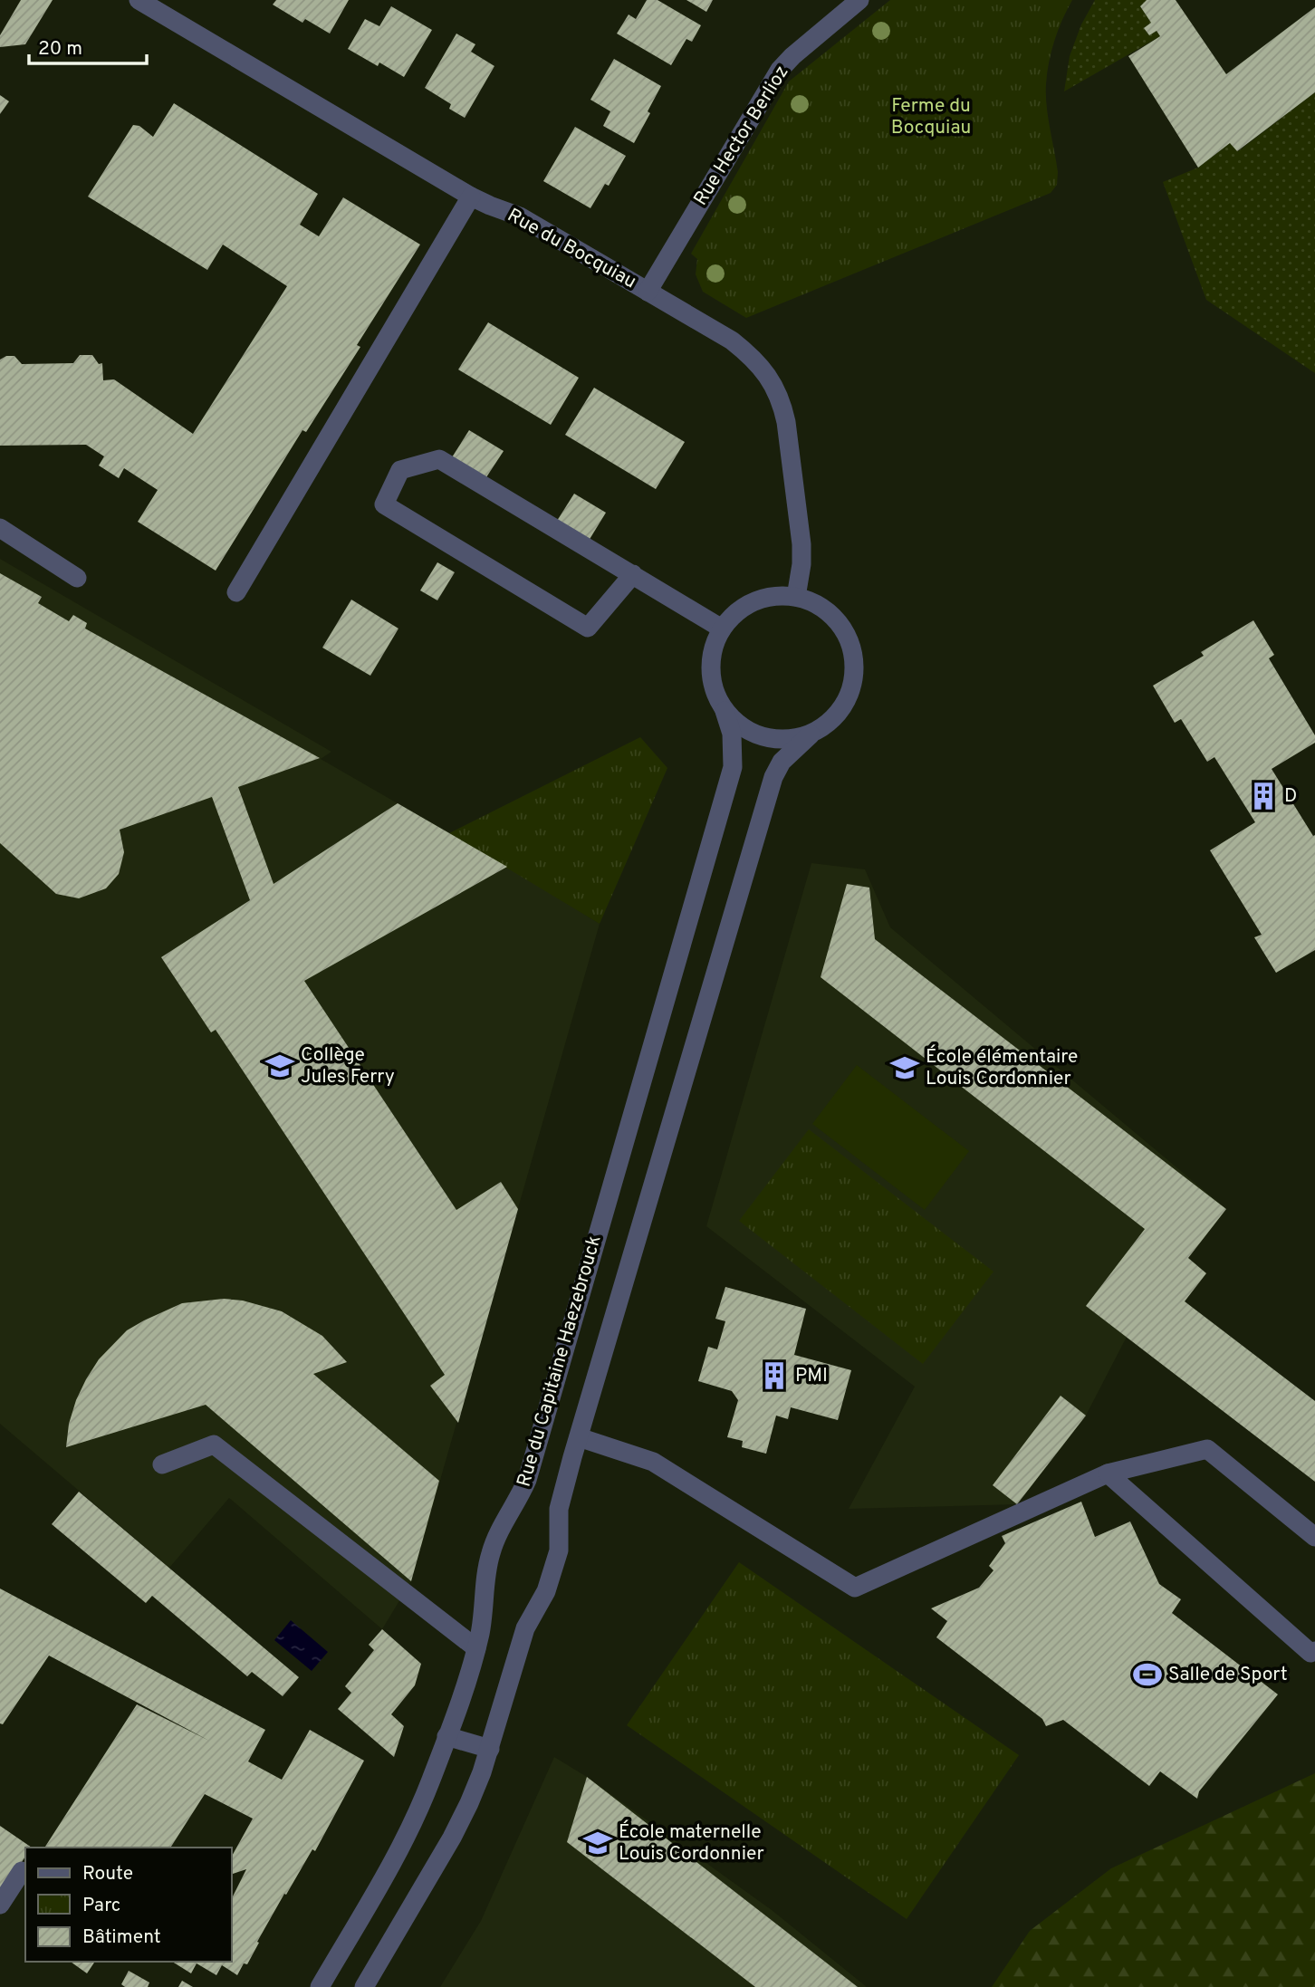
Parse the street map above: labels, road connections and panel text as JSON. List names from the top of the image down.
{
  "streets": {
    "street": ["Rue Hector Berlioz", "Rue du Bocquiau", "Rue du Capitaine Haezebrouck"]
  },
  "crossings": [
    ["Rue Hector Berlioz", "Rue du Bocquiau"],
    ["Rue du Bocquiau", "Rue du Capitaine Haezebrouck"]
  ],
  "parks": ["Ferme du Bocquiau"],
  "places": {
    "building": ["D", "PMI"],
    "school or university": ["Collège Jules Ferry", "École élémentaire Louis Cordonnier", "École maternelle Louis Cordonnier"],
    "sports": ["Salle de Sport"]
  },
  "legend": ["Route", "Parc", "Bâtiment"],
  "scale_bar": "20 m"
}
